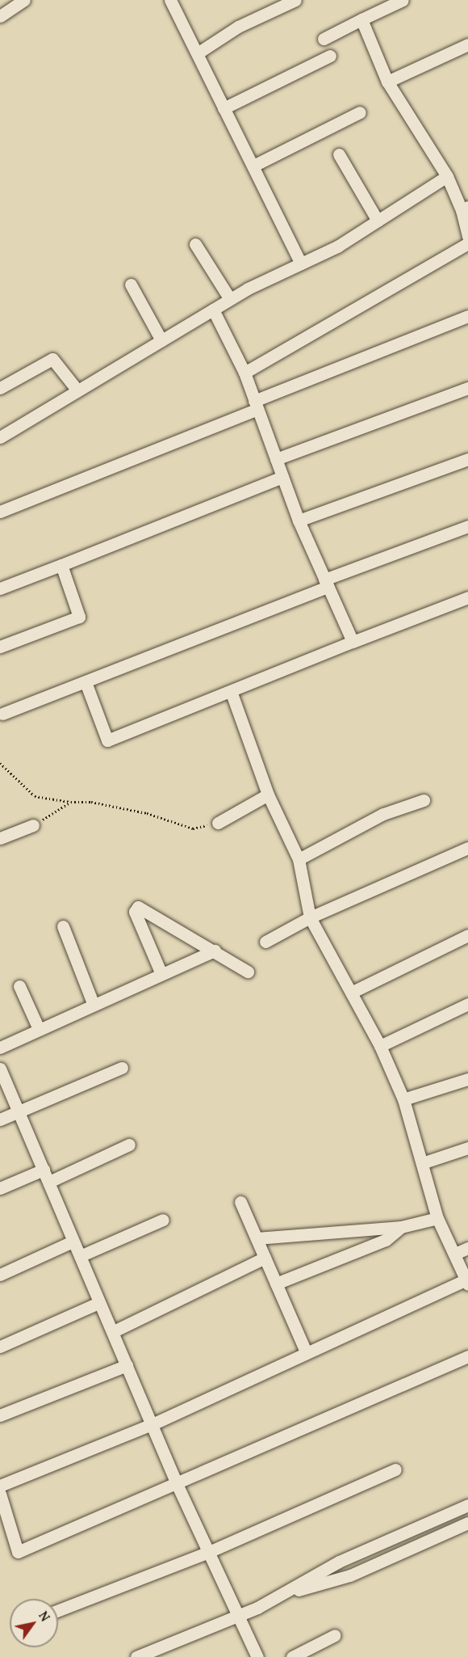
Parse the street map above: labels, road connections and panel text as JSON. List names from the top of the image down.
{
  "north": "top right"
}
